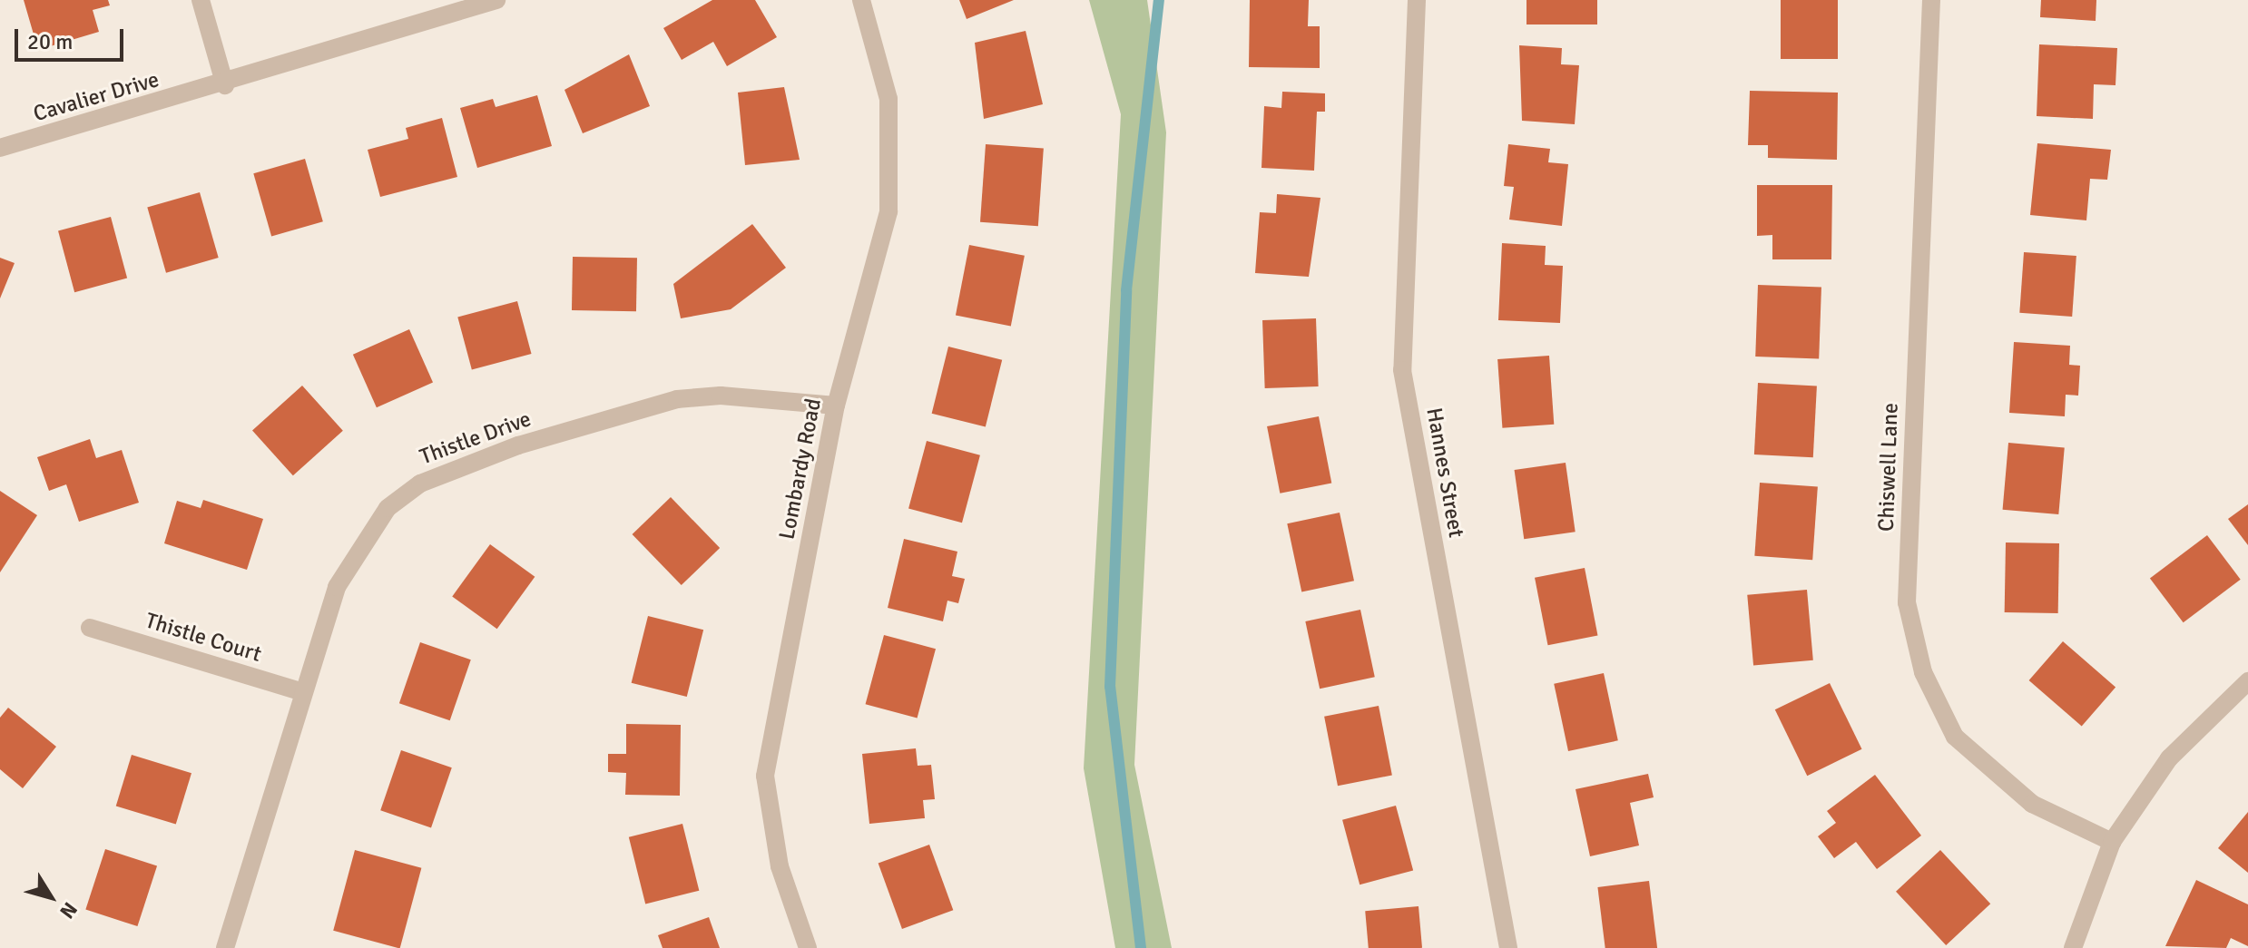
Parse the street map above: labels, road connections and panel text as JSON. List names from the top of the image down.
{
  "streets": {
    "street": [
      "Cavalier Drive",
      "Thistle Drive",
      "Chiswell Lane",
      "Lombardy Road",
      "Hannes Street",
      "Thistle Court"
    ]
  },
  "crossings": [
    ["Thistle Drive", "Lombardy Road"],
    ["Thistle Drive", "Thistle Court"]
  ],
  "scale_bar": "20 m",
  "north": "bottom right"
}
